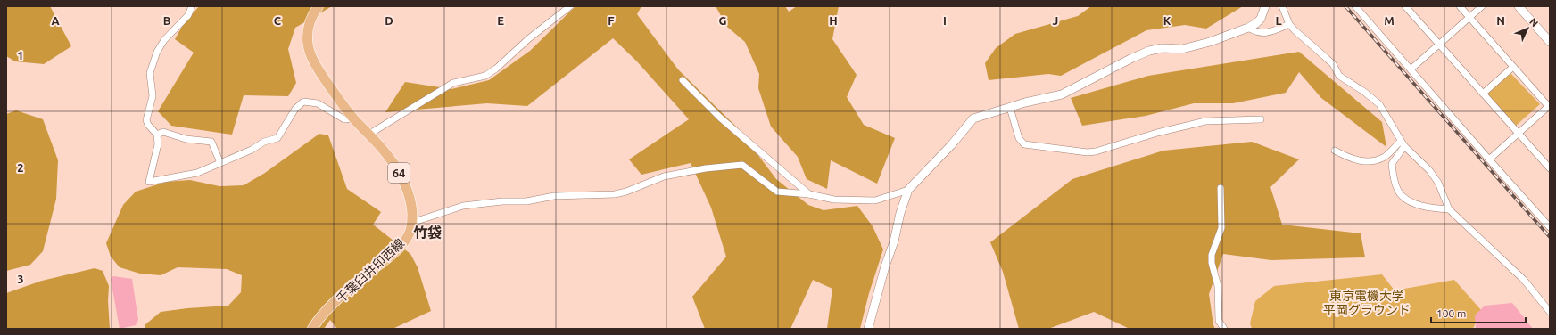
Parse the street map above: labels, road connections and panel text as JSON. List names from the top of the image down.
{
  "streets": {
    "main road": ["64", "千葉臼井印西線"]
  },
  "districts": ["竹袋"],
  "parks": ["東京電機大学 平岡グラウンド"],
  "scale_bar": "100 m",
  "north": "top right",
  "grid": {
    "columns": [
      "A",
      "B",
      "C",
      "D",
      "E",
      "F",
      "G",
      "H",
      "I",
      "J",
      "K",
      "L",
      "M",
      "N"
    ],
    "rows": ["1", "2", "3"]
  }
}
